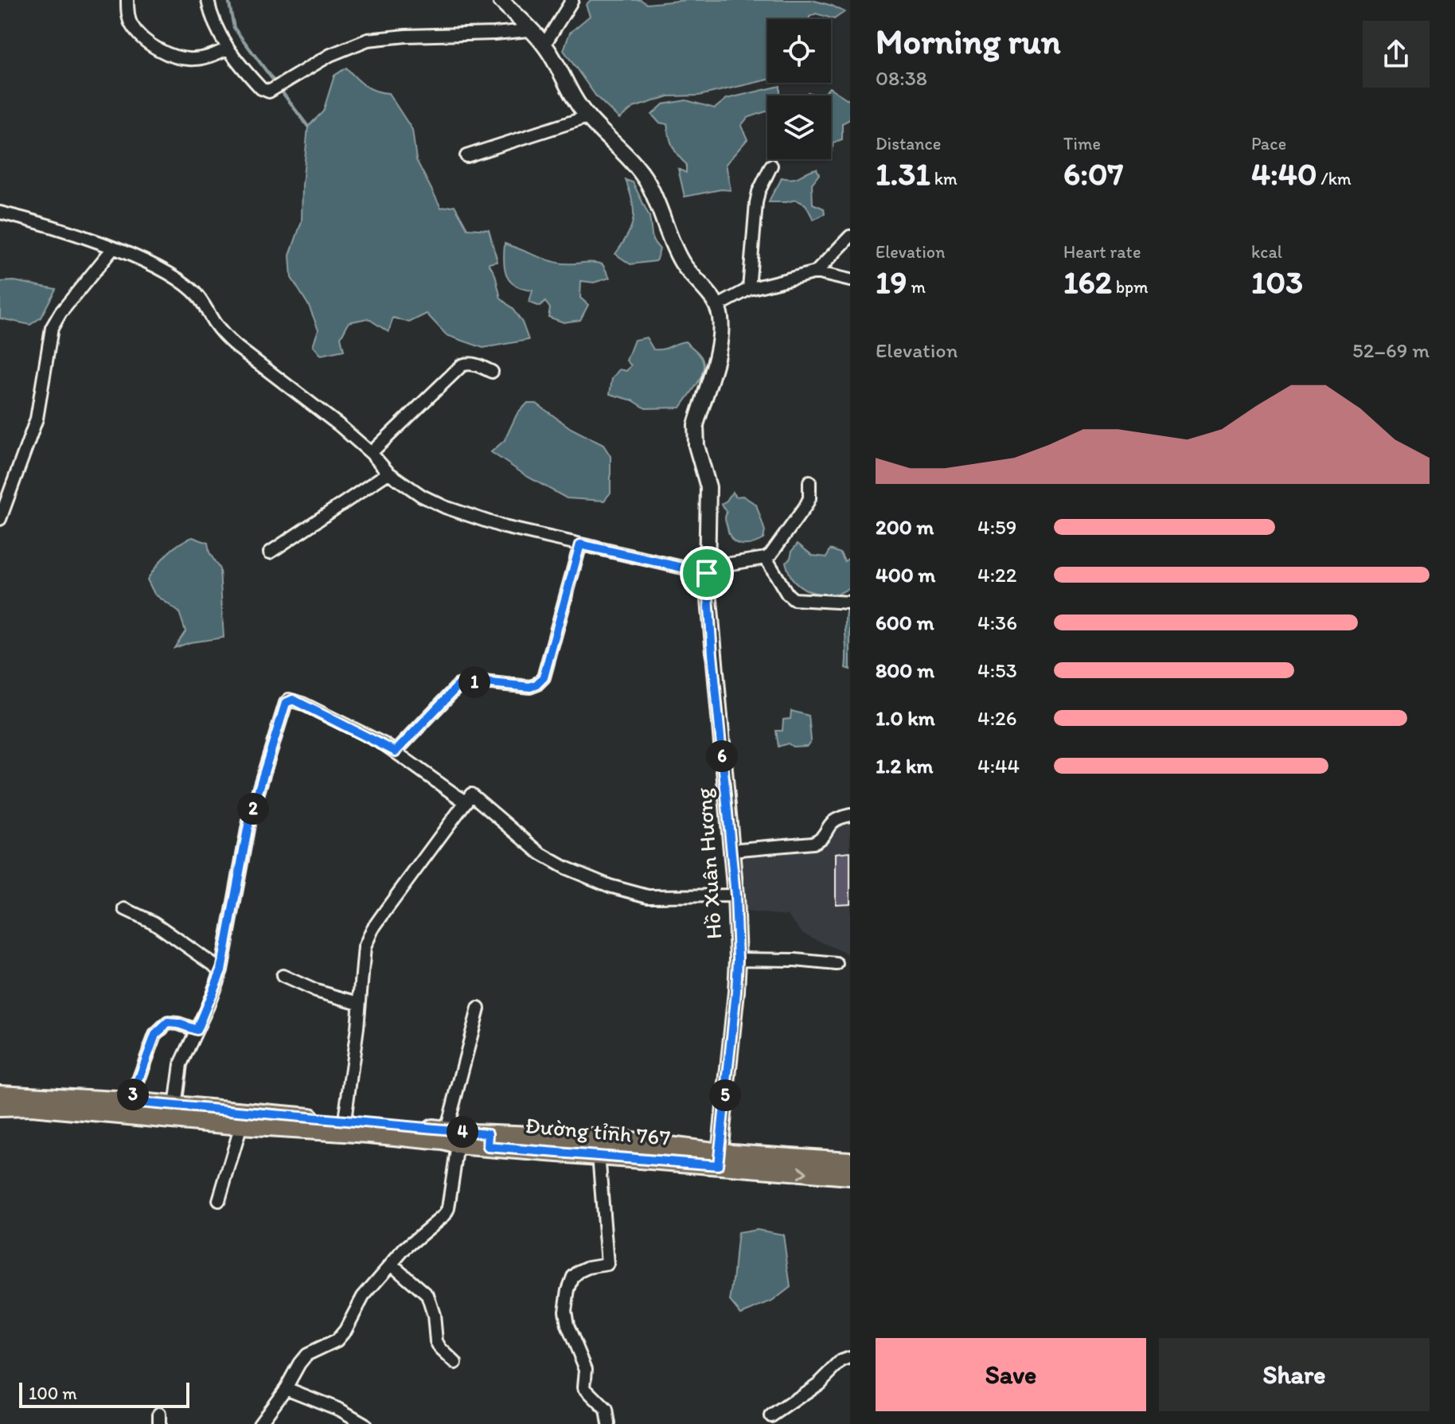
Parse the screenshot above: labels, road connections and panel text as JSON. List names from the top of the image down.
{
  "streets": {
    "main road": ["Đường tỉnh 767"],
    "street": ["Hồ Xuân Hương"]
  },
  "crossings": [
    ["Hồ Xuân Hương", "Đường tỉnh 767"]
  ],
  "scale_bar": "100 m",
  "page": {
    "heading": ["Morning run", "08:38"],
    "stats": [
      ["Distance", "1.31 km"],
      ["Time", "6:07"],
      ["Pace", "4:40 /km"],
      ["Elevation", "19 m"],
      ["Heart rate", "162 bpm"],
      ["kcal", "103"]
    ],
    "chart": ["Elevation", "52–69 m"],
    "list": [
      {
        "name": "200 m",
        "note": "4:59"
      },
      {
        "name": "400 m",
        "note": "4:22"
      },
      {
        "name": "600 m",
        "note": "4:36"
      },
      {
        "name": "800 m",
        "note": "4:53"
      },
      {
        "name": "1.0 km",
        "note": "4:26"
      },
      {
        "name": "1.2 km",
        "note": "4:44"
      }
    ],
    "pins": [
      "1",
      "6",
      "2",
      "3",
      "5",
      "4"
    ],
    "buttons": ["Save", "Share"],
    "scale": "100 m"
  }
}
